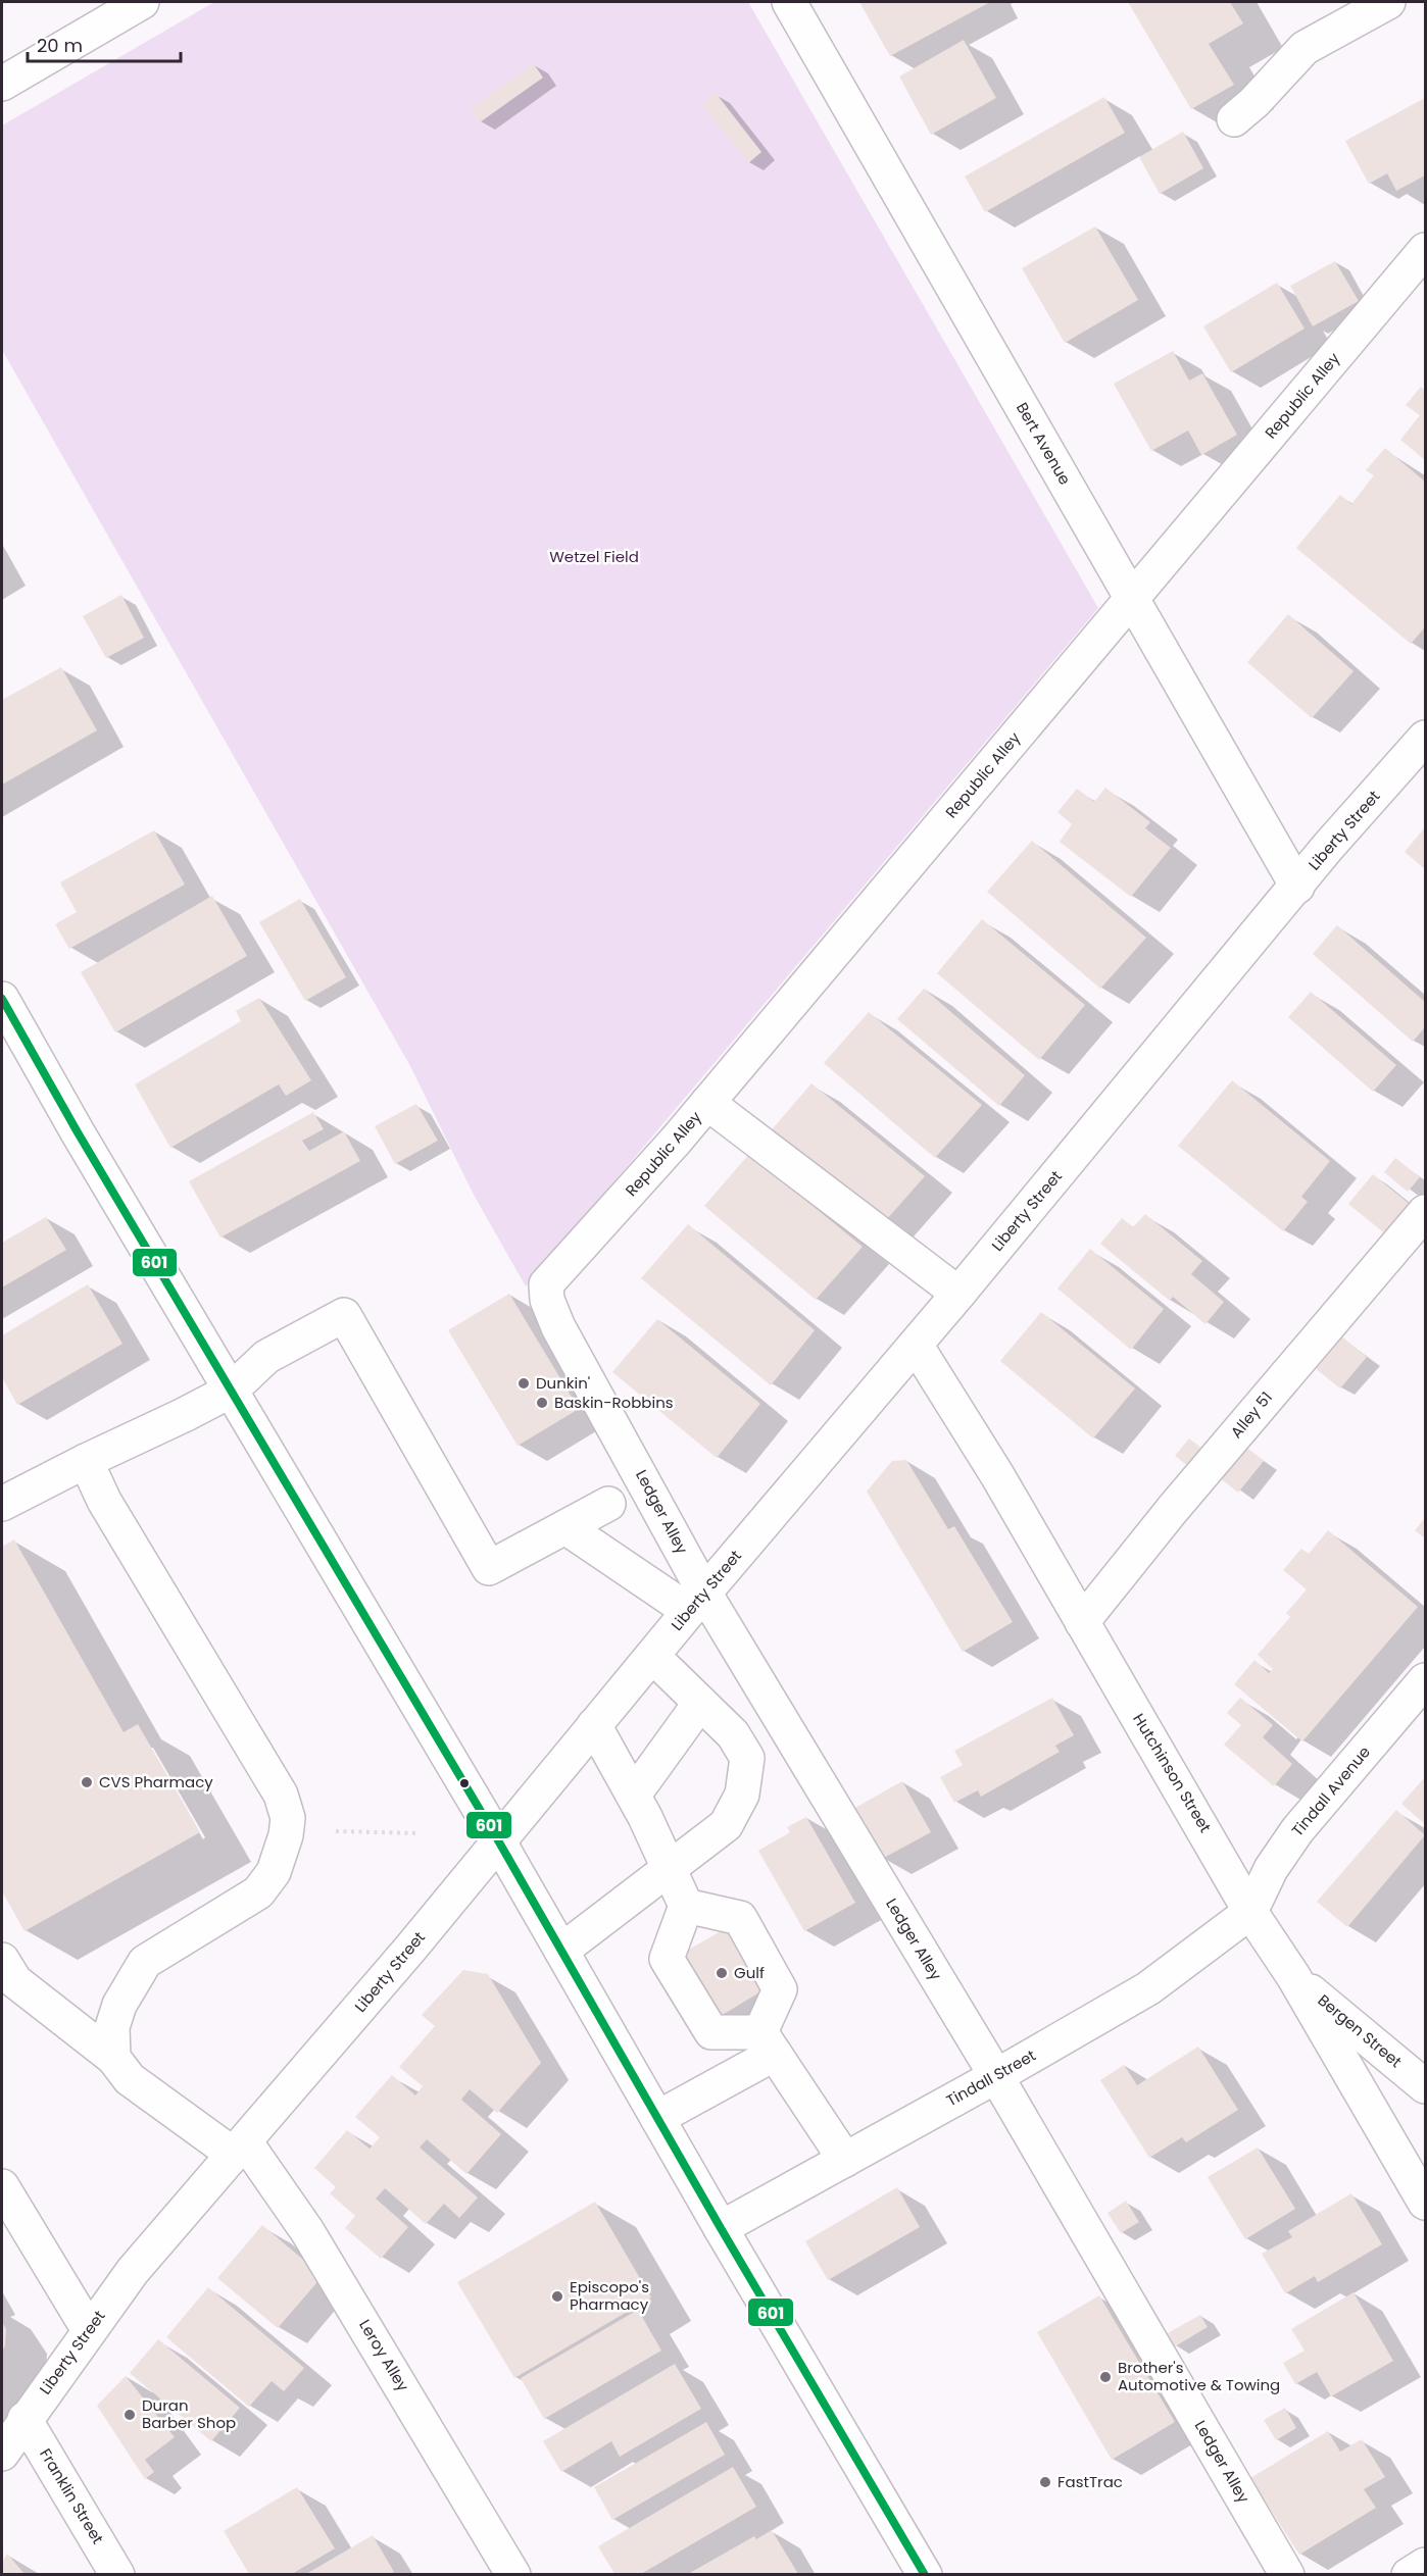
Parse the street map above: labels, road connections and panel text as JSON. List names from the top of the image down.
{
  "streets": {
    "street": [
      "Republic Alley",
      "Bert Avenue",
      "Liberty Street",
      "Alley 51",
      "Ledger Alley",
      "Hutchinson Street",
      "Tindall Avenue",
      "Bergen Street",
      "Tindall Street",
      "Leroy Alley",
      "Franklin Street"
    ]
  },
  "crossings": [
    ["Republic Alley", "Bert Avenue"],
    ["Republic Alley", "Ledger Alley"],
    ["Bert Avenue", "Liberty Street"],
    ["Liberty Street", "Ledger Alley"],
    ["Liberty Street", "Hutchinson Street"],
    ["Liberty Street", "Leroy Alley"],
    ["Liberty Street", "Franklin Street"],
    ["Alley 51", "Hutchinson Street"],
    ["Ledger Alley", "Tindall Street"],
    ["Hutchinson Street", "Tindall Avenue"],
    ["Hutchinson Street", "Bergen Street"],
    ["Hutchinson Street", "Tindall Street"],
    ["Tindall Avenue", "Tindall Street"]
  ],
  "parks": ["Wetzel Field"],
  "places": [
    "Dunkin'",
    "Baskin-Robbins",
    "CVS Pharmacy",
    "Gulf",
    "Episcopo's Pharmacy",
    "Brother's Automotive & Towing",
    "Duran Barber Shop",
    "FastTrac"
  ],
  "lines": ["transit line 601"],
  "scale_bar": "20 m"
}
